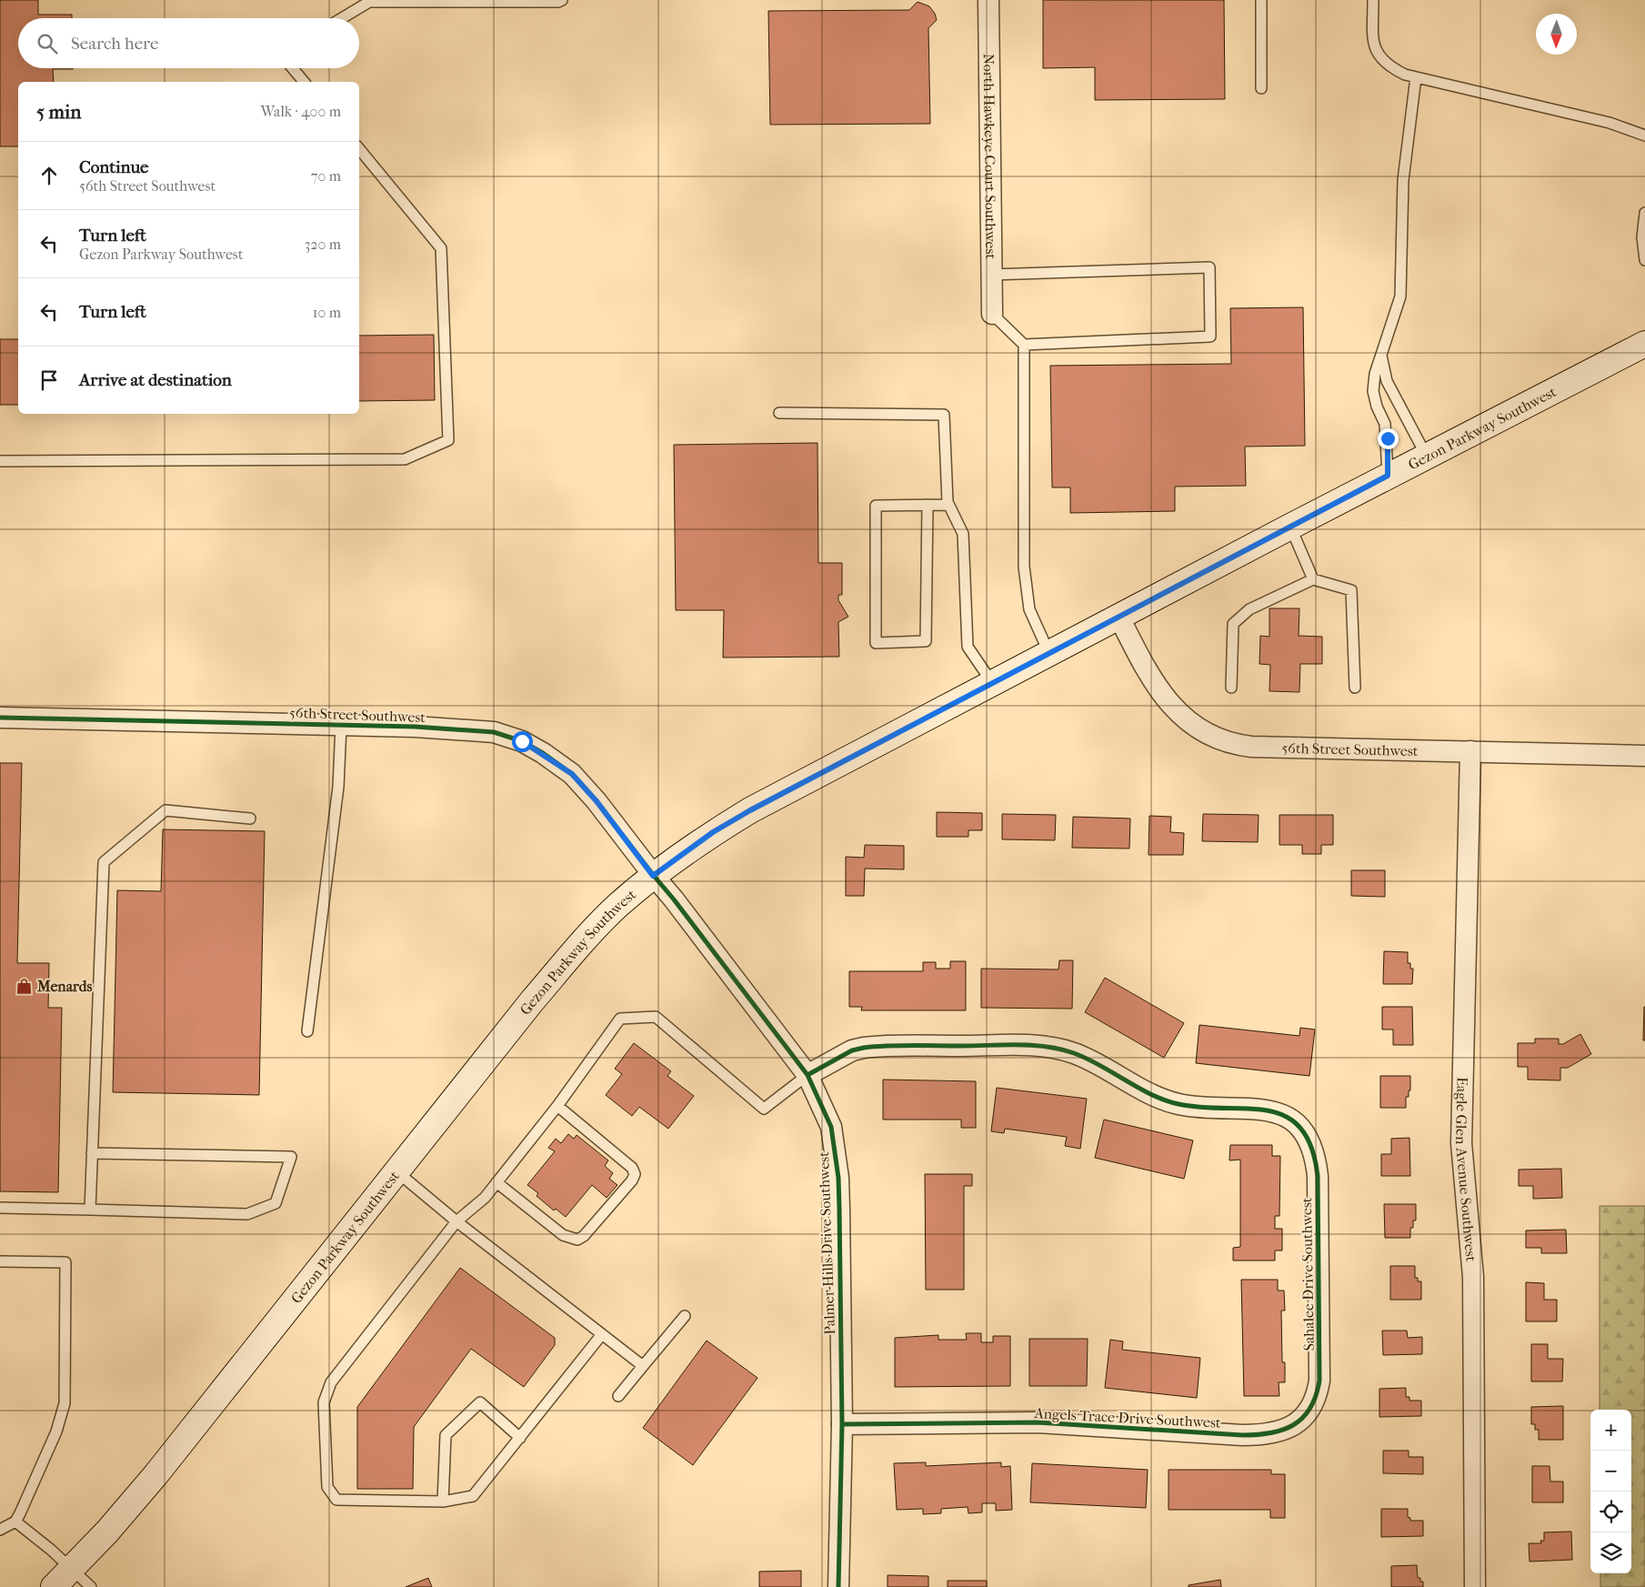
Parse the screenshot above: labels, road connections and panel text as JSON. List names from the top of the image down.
{
  "streets": {
    "main road": ["Gezon Parkway Southwest"],
    "street": [
      "North Hawkeye Court Southwest",
      "56th Street Southwest",
      "Eagle Glen Avenue Southwest",
      "Palmer Hills Drive Southwest",
      "Sahalee Drive Southwest",
      "Angels Trace Drive Southwest"
    ]
  },
  "crossings": [
    ["Gezon Parkway Southwest", "56th Street Southwest"],
    ["Gezon Parkway Southwest", "Palmer Hills Drive Southwest"],
    ["56th Street Southwest", "Eagle Glen Avenue Southwest"],
    ["56th Street Southwest", "Palmer Hills Drive Southwest"],
    ["Palmer Hills Drive Southwest", "Sahalee Drive Southwest"],
    ["Palmer Hills Drive Southwest", "Angels Trace Drive Southwest"],
    ["Sahalee Drive Southwest", "Angels Trace Drive Southwest"]
  ],
  "places": {
    "shop": ["Menards"]
  },
  "north": "bottom",
  "page": {
    "search": "Search here",
    "heading": ["5 min", "Walk · 400 m"],
    "list": [
      ["Continue", "56th Street Southwest", "70 m"],
      ["Turn left", "Gezon Parkway Southwest", "320 m"],
      ["Turn left", "10 m"],
      "Arrive at destination"
    ],
    "map_buttons": ["+", "−"]
  }
}
